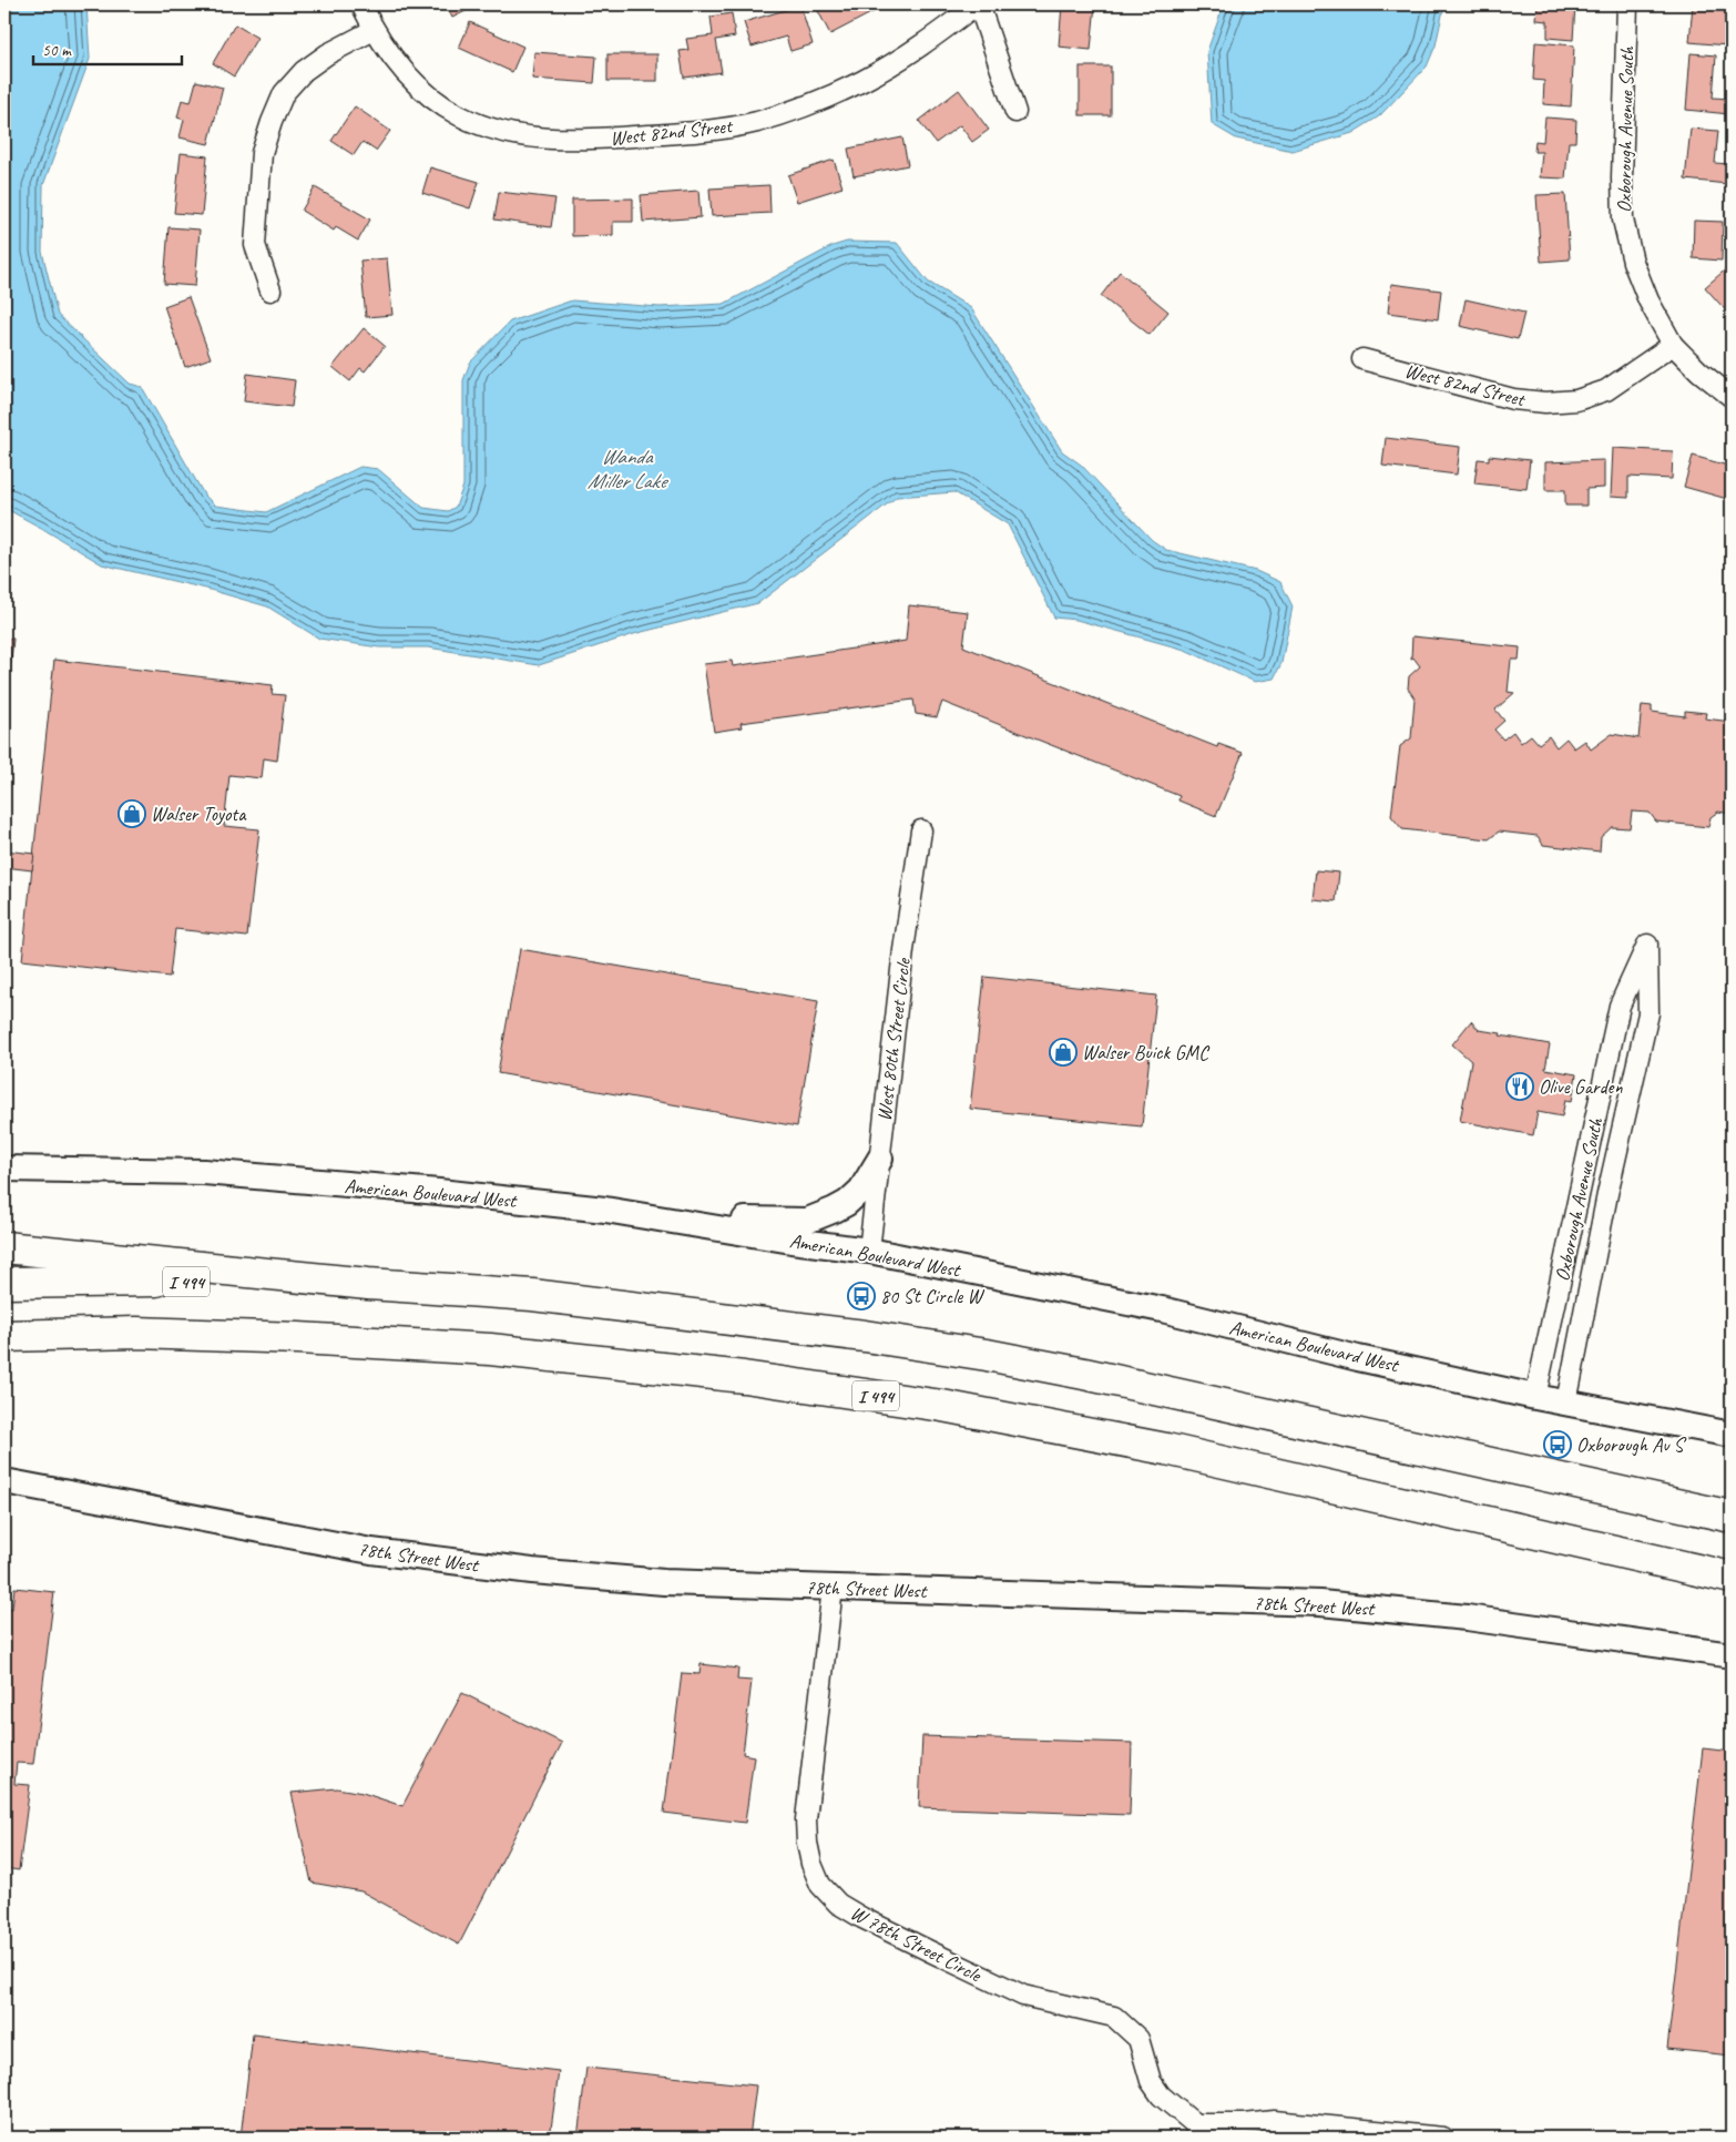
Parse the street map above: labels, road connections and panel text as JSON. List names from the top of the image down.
{
  "streets": {
    "highway": ["I 494"],
    "street": [
      "Oxborough Avenue South",
      "West 82nd Street",
      "West 80th Street Circle",
      "American Boulevard West",
      "78th Street West",
      "W 78th Street Circle"
    ]
  },
  "crossings": [
    ["Oxborough Avenue South", "West 82nd Street"],
    ["Oxborough Avenue South", "American Boulevard West"],
    ["West 80th Street Circle", "American Boulevard West"],
    ["78th Street West", "W 78th Street Circle"]
  ],
  "water": ["Wanda Miller Lake"],
  "places": {
    "shop": ["Walser Toyota", "Walser Buick GMC"],
    "restaurant": ["Olive Garden"],
    "bus stop": ["80 St Circle W", "Oxborough Av S"]
  },
  "scale_bar": "50 m"
}
